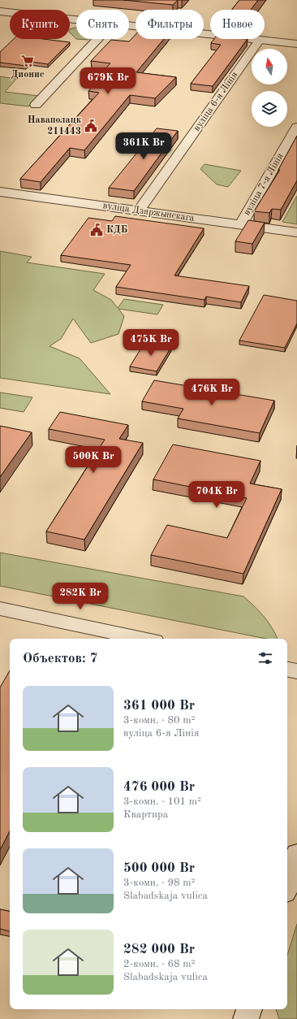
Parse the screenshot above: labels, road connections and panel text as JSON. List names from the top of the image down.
{
  "streets": {
    "street": ["вуліца 6-я Лінія", "вуліца 7-я Лінія", "вуліца Дзяржынскага"]
  },
  "crossings": [
    ["вуліца 6-я Лінія", "вуліца Дзяржынскага"],
    ["вуліца 7-я Лінія", "вуліца Дзяржынскага"]
  ],
  "places": {
    "supermarket": ["Дионис"],
    "public building": ["Наваполацк 211443", "КДБ"]
  },
  "north": "top",
  "page": {
    "chip": [
      "Купить",
      "Снять",
      "Фильтры",
      "Новое"
    ],
    "price": [
      "679K Br",
      "361K Br",
      "475K Br",
      "476K Br",
      "500K Br",
      "704K Br",
      "282K Br"
    ],
    "heading": "Объектов: 7",
    "list": [
      {
        "name": "361 000 Br",
        "note": "3-комн. · 80 m² · вуліца 6-я Лінія"
      },
      {
        "name": "476 000 Br",
        "note": "3-комн. · 101 m² · Квартира"
      },
      {
        "name": "500 000 Br",
        "note": "3-комн. · 98 m² · Slabadskaja vulica"
      },
      {
        "name": "282 000 Br",
        "note": "2-комн. · 68 m² · Slabadskaja vulica"
      }
    ]
  }
}
